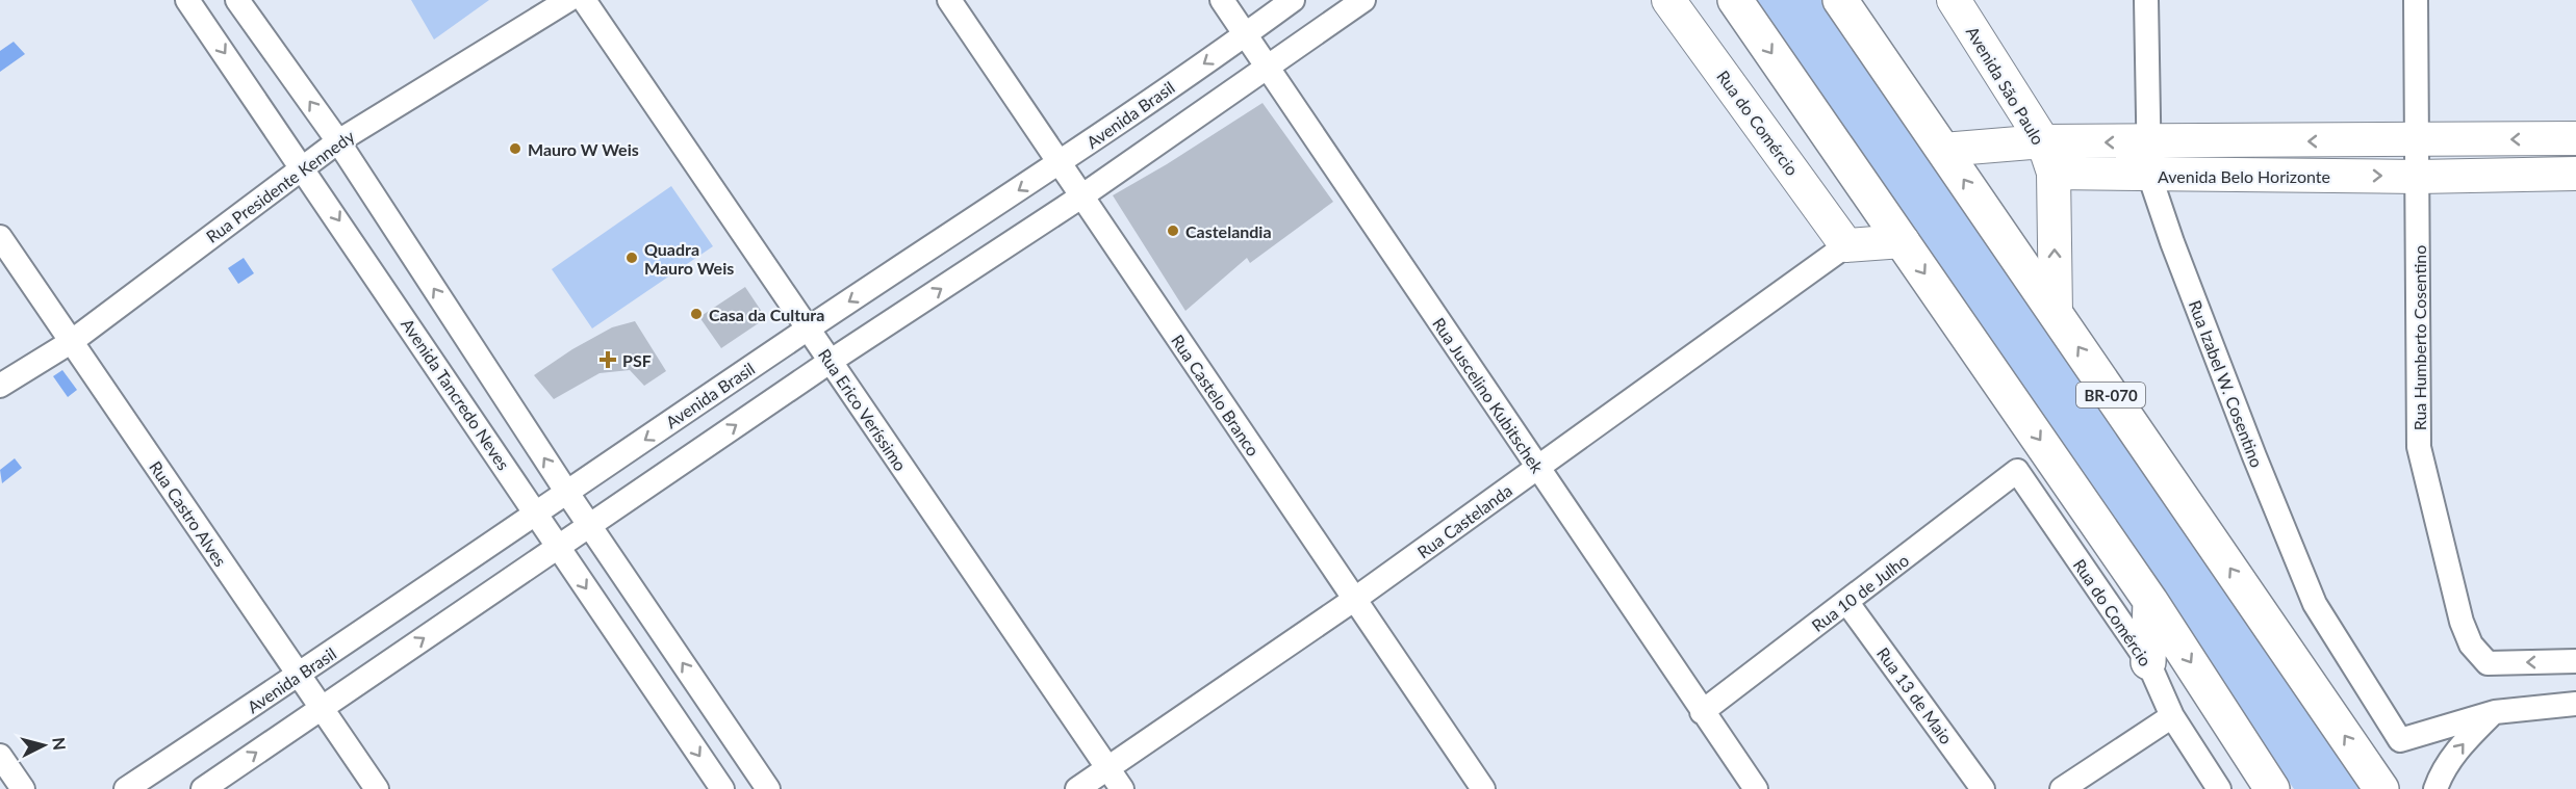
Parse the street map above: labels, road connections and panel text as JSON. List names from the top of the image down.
{
  "streets": {
    "highway": ["BR-070"],
    "street": [
      "Avenida São Paulo",
      "Avenida Brasil",
      "Rua do Comércio",
      "Avenida Belo Horizonte",
      "Rua Presidente Kennedy",
      "Rua Humberto Cosentino",
      "Rua Izabel W. Cosentino",
      "Avenida Tancredo Neves",
      "Rua Castelo Branco",
      "Rua Juscelino Kubitschek",
      "Rua Erico Veríssimo",
      "Rua Castro Alves",
      "Rua Castelanda",
      "Rua 10 de Julho",
      "Rua 13 de Maio"
    ]
  },
  "crossings": [
    ["Avenida São Paulo", "Avenida Belo Horizonte"],
    ["Avenida Brasil", "Avenida Tancredo Neves"],
    ["Avenida Brasil", "Rua Castelo Branco"],
    ["Avenida Brasil", "Rua Juscelino Kubitschek"],
    ["Avenida Brasil", "Rua Erico Veríssimo"],
    ["Avenida Brasil", "Rua Castro Alves"],
    ["Rua do Comércio", "Rua Castelanda"],
    ["Rua do Comércio", "Rua 10 de Julho"],
    ["Avenida Belo Horizonte", "Rua Humberto Cosentino"],
    ["Avenida Belo Horizonte", "Rua Izabel W. Cosentino"],
    ["Avenida Belo Horizonte", "BR-070"],
    ["Rua Presidente Kennedy", "Avenida Tancredo Neves"],
    ["Rua Presidente Kennedy", "Rua Castro Alves"],
    ["Rua Castelo Branco", "Rua Castelanda"],
    ["Rua Juscelino Kubitschek", "Rua Castelanda"],
    ["Rua Juscelino Kubitschek", "Rua 10 de Julho"],
    ["Rua Erico Veríssimo", "Rua Castelanda"],
    ["Rua 10 de Julho", "Rua 13 de Maio"]
  ],
  "one_way": ["Rua Humberto Cosentino"],
  "places": {
    "other": [
      "Mauro W Weis",
      "Castelandia",
      "Quadra Mauro Weis",
      "Casa da Cultura"
    ],
    "health": ["PSF"]
  },
  "north": "right"
}
